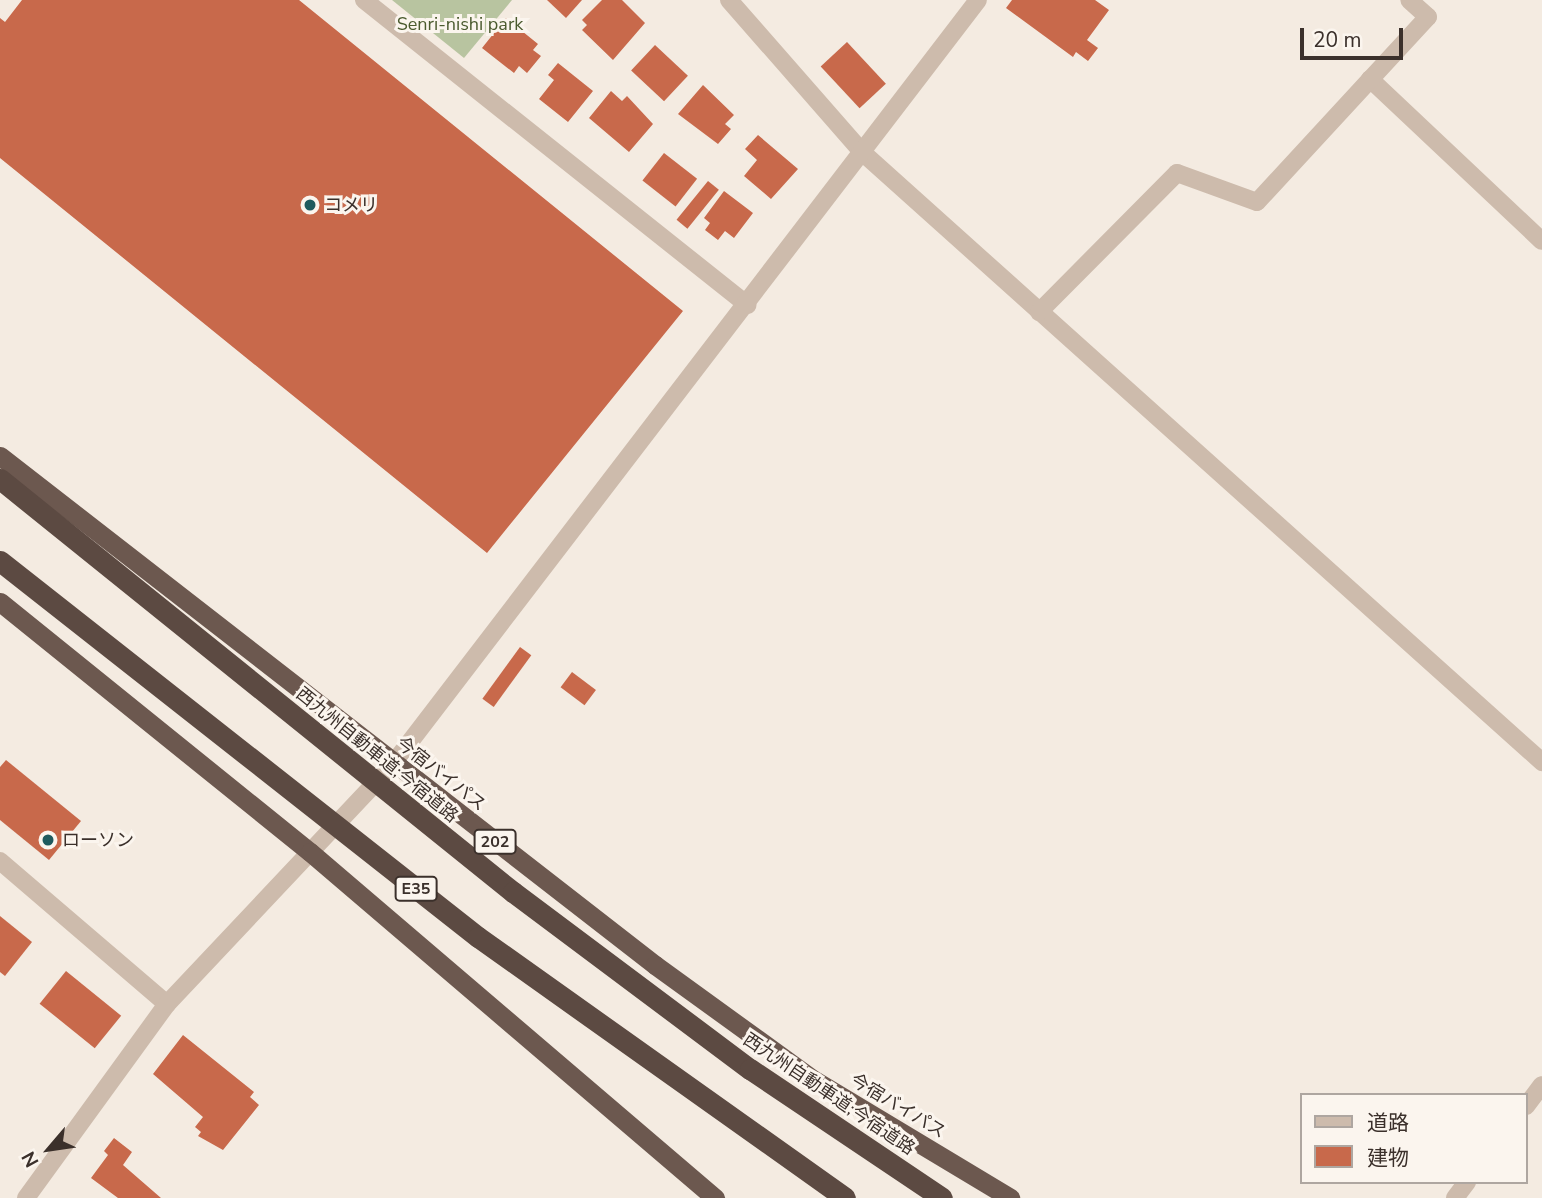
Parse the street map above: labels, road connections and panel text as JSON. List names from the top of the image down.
{
  "streets": {
    "highway": [
      "西九州自動車道;今宿道路",
      "今宿バイパス",
      "202",
      "E35"
    ]
  },
  "parks": ["Senri-nishi park"],
  "places": ["コメリ", "ローソン"],
  "legend": ["道路", "建物"],
  "scale_bar": "20 m",
  "north": "bottom left"
}
